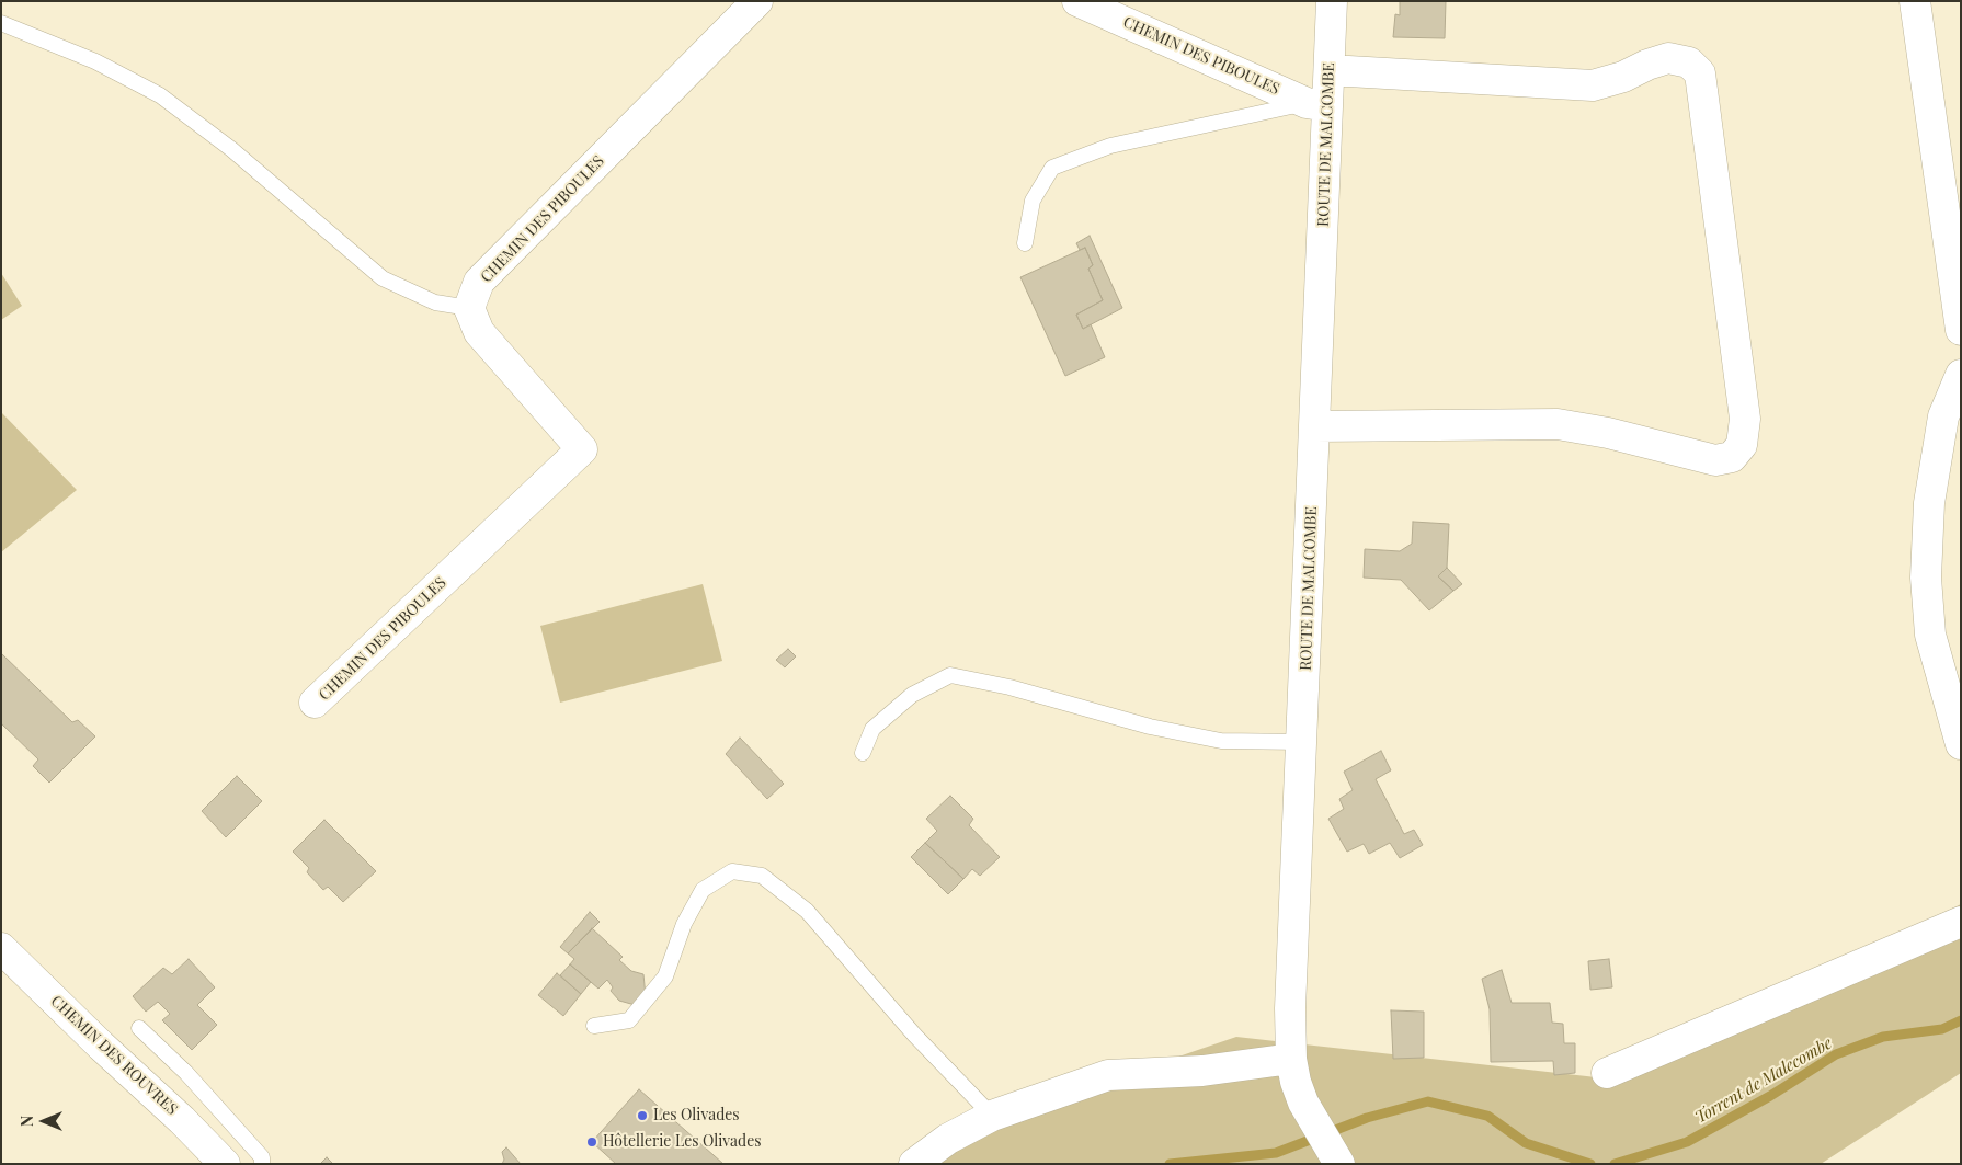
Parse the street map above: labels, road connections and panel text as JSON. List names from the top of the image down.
{
  "streets": {
    "street": ["CHEMIN DES PIBOULES", "ROUTE DE MALCOMBE", "CHEMIN DES ROUVRES"]
  },
  "crossings": [
    ["CHEMIN DES PIBOULES", "ROUTE DE MALCOMBE"]
  ],
  "water": ["Torrent de Malecombe"],
  "places": ["Les Olivades", "Hôtellerie Les Olivades"],
  "north": "left"
}
